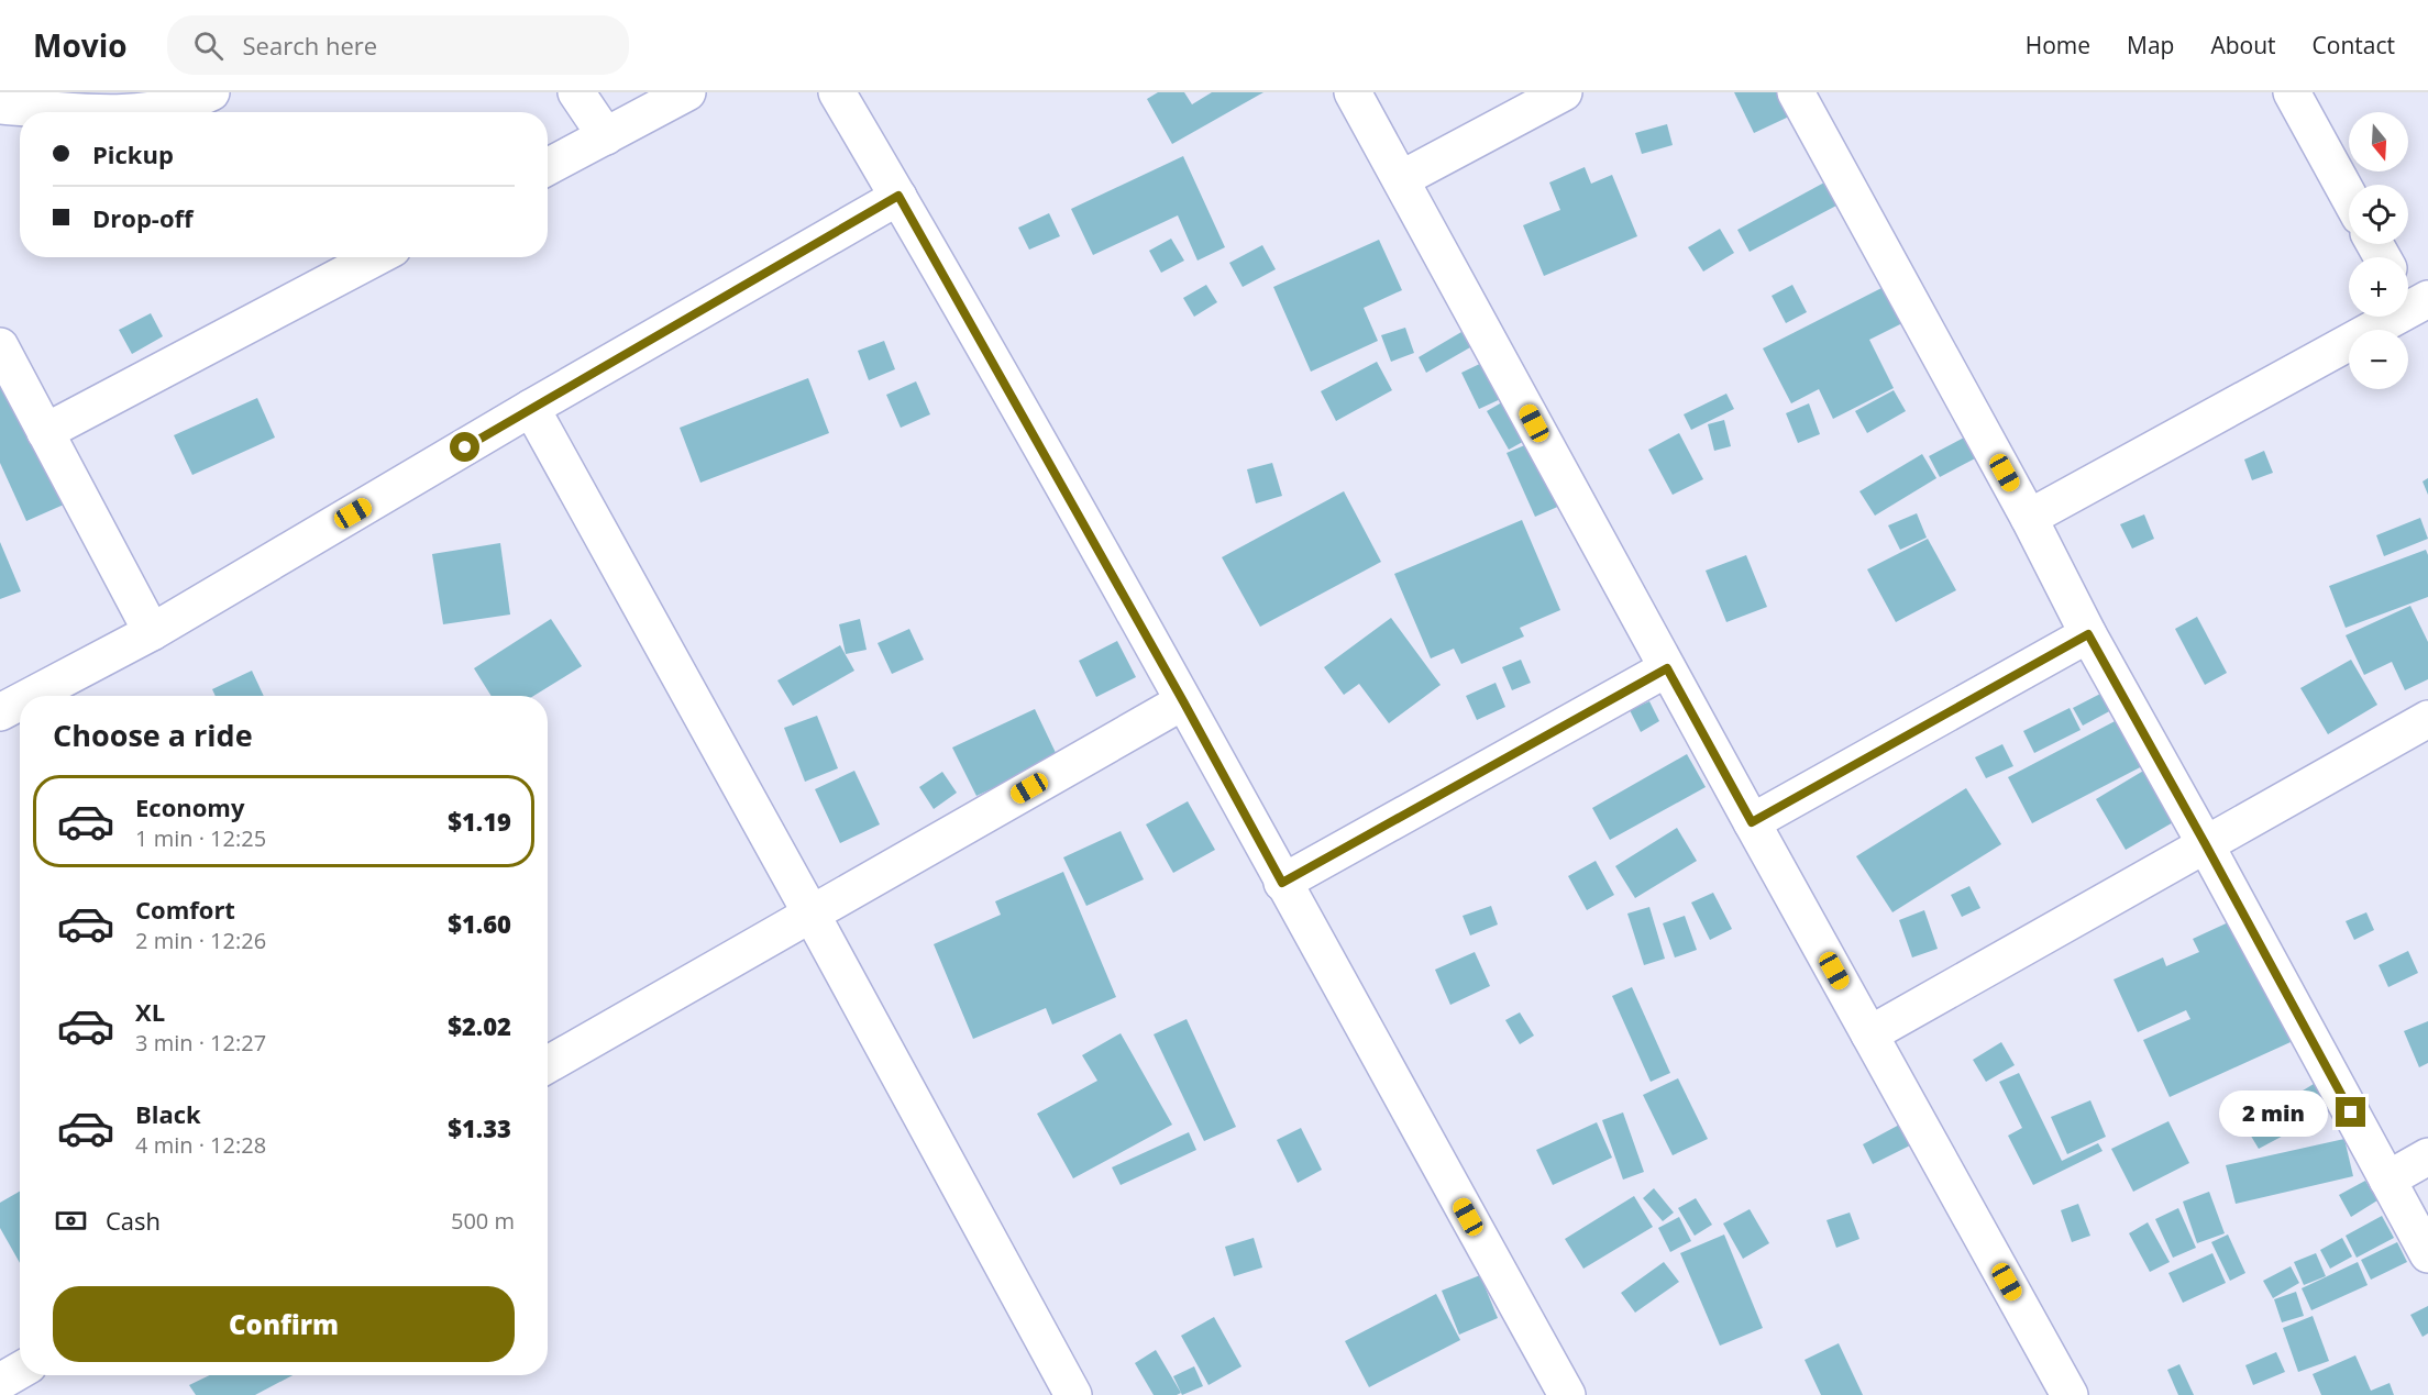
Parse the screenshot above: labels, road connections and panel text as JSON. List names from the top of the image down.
{
  "north": "bottom",
  "page": {
    "header": "Movio",
    "search": "Search here",
    "nav": [
      "Home",
      "Map",
      "About",
      "Contact"
    ],
    "map_buttons": ["+", "−"],
    "banner": ["Pickup", "Drop-off"],
    "heading": "Choose a ride",
    "list": [
      {
        "name": "Economy",
        "note": "1 min · 12:25",
        "value": "$1.19"
      },
      {
        "name": "Comfort",
        "note": "2 min · 12:26",
        "value": "$1.60"
      },
      {
        "name": "XL",
        "note": "3 min · 12:27",
        "value": "$2.02"
      },
      {
        "name": "Black",
        "note": "4 min · 12:28",
        "value": "$1.33"
      }
    ],
    "bubble": "2 min",
    "pay": ["Cash", "500 m"],
    "buttons": "Confirm"
  }
}
